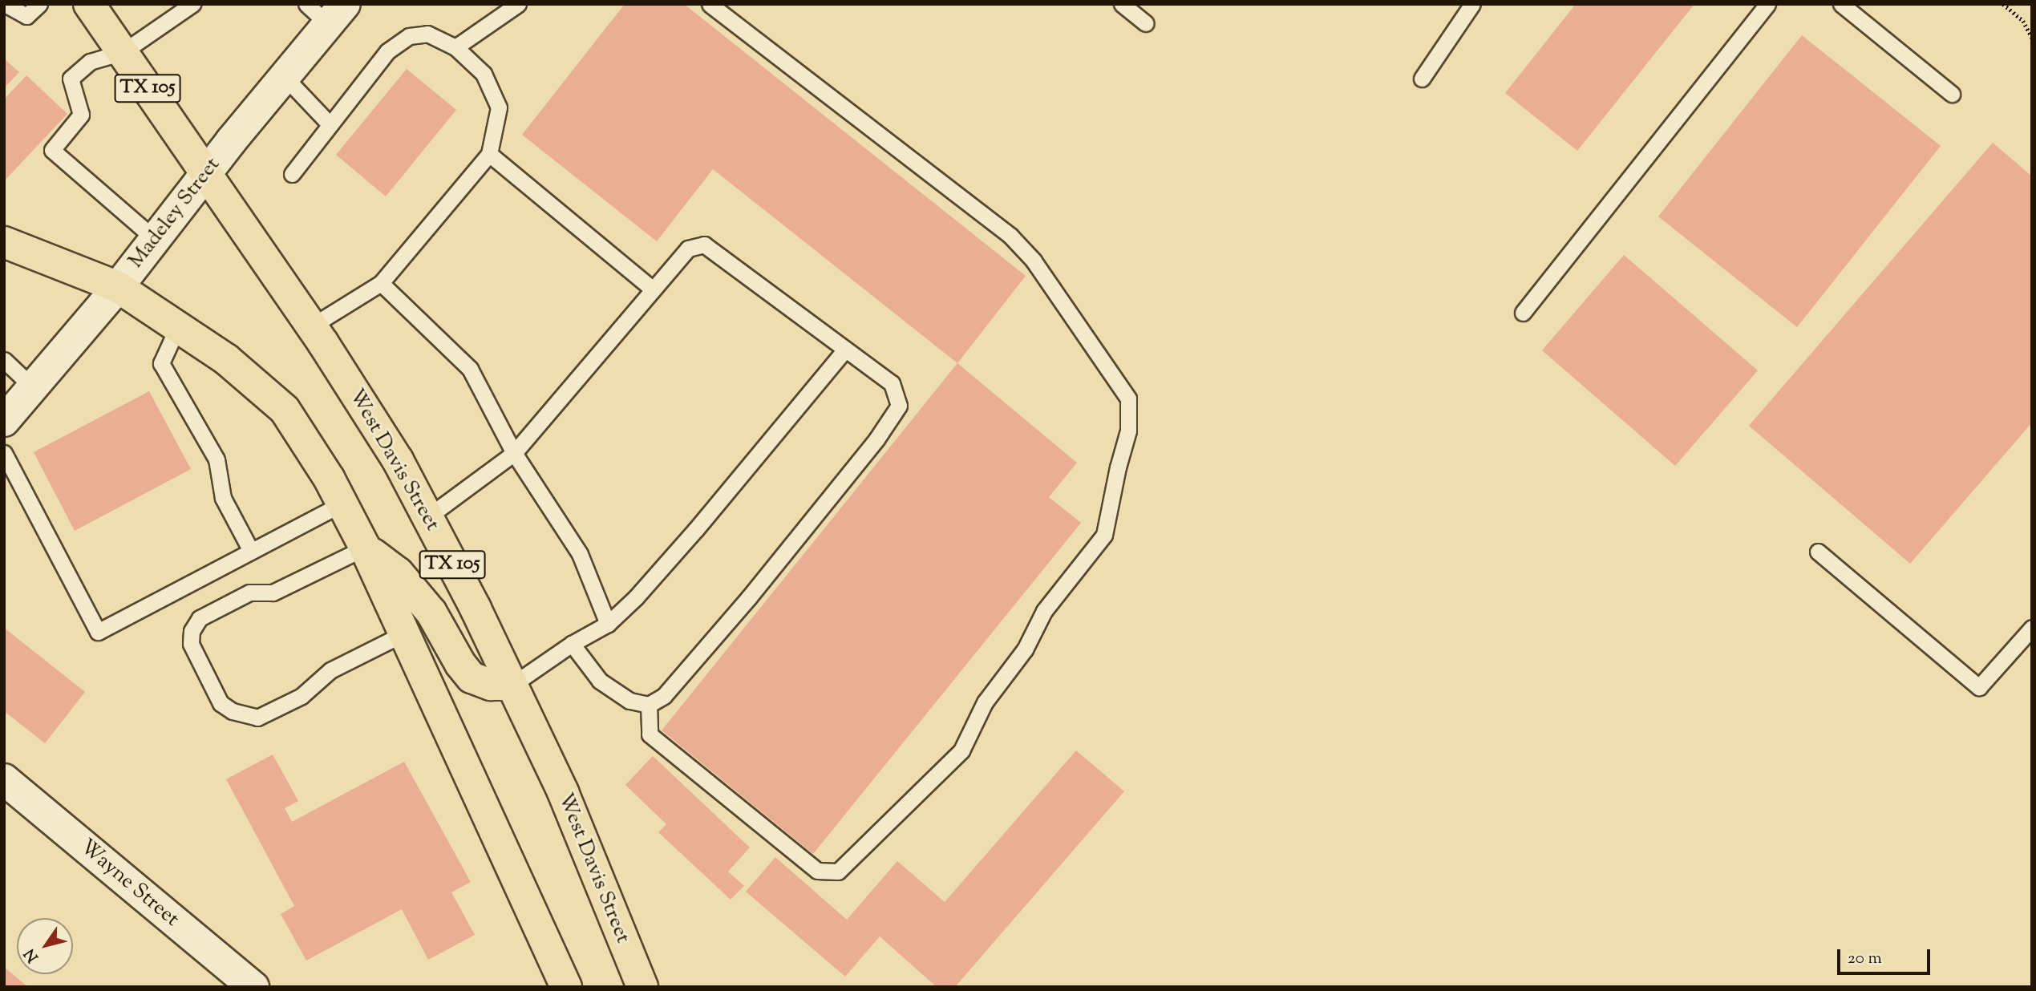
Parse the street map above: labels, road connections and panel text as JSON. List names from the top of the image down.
{
  "streets": {
    "main road": ["TX 105", "West Davis Street"],
    "street": ["Madeley Street", "Wayne Street"]
  },
  "crossings": [
    ["Madeley Street", "West Davis Street"]
  ],
  "scale_bar": "20 m",
  "north": "bottom left"
}
